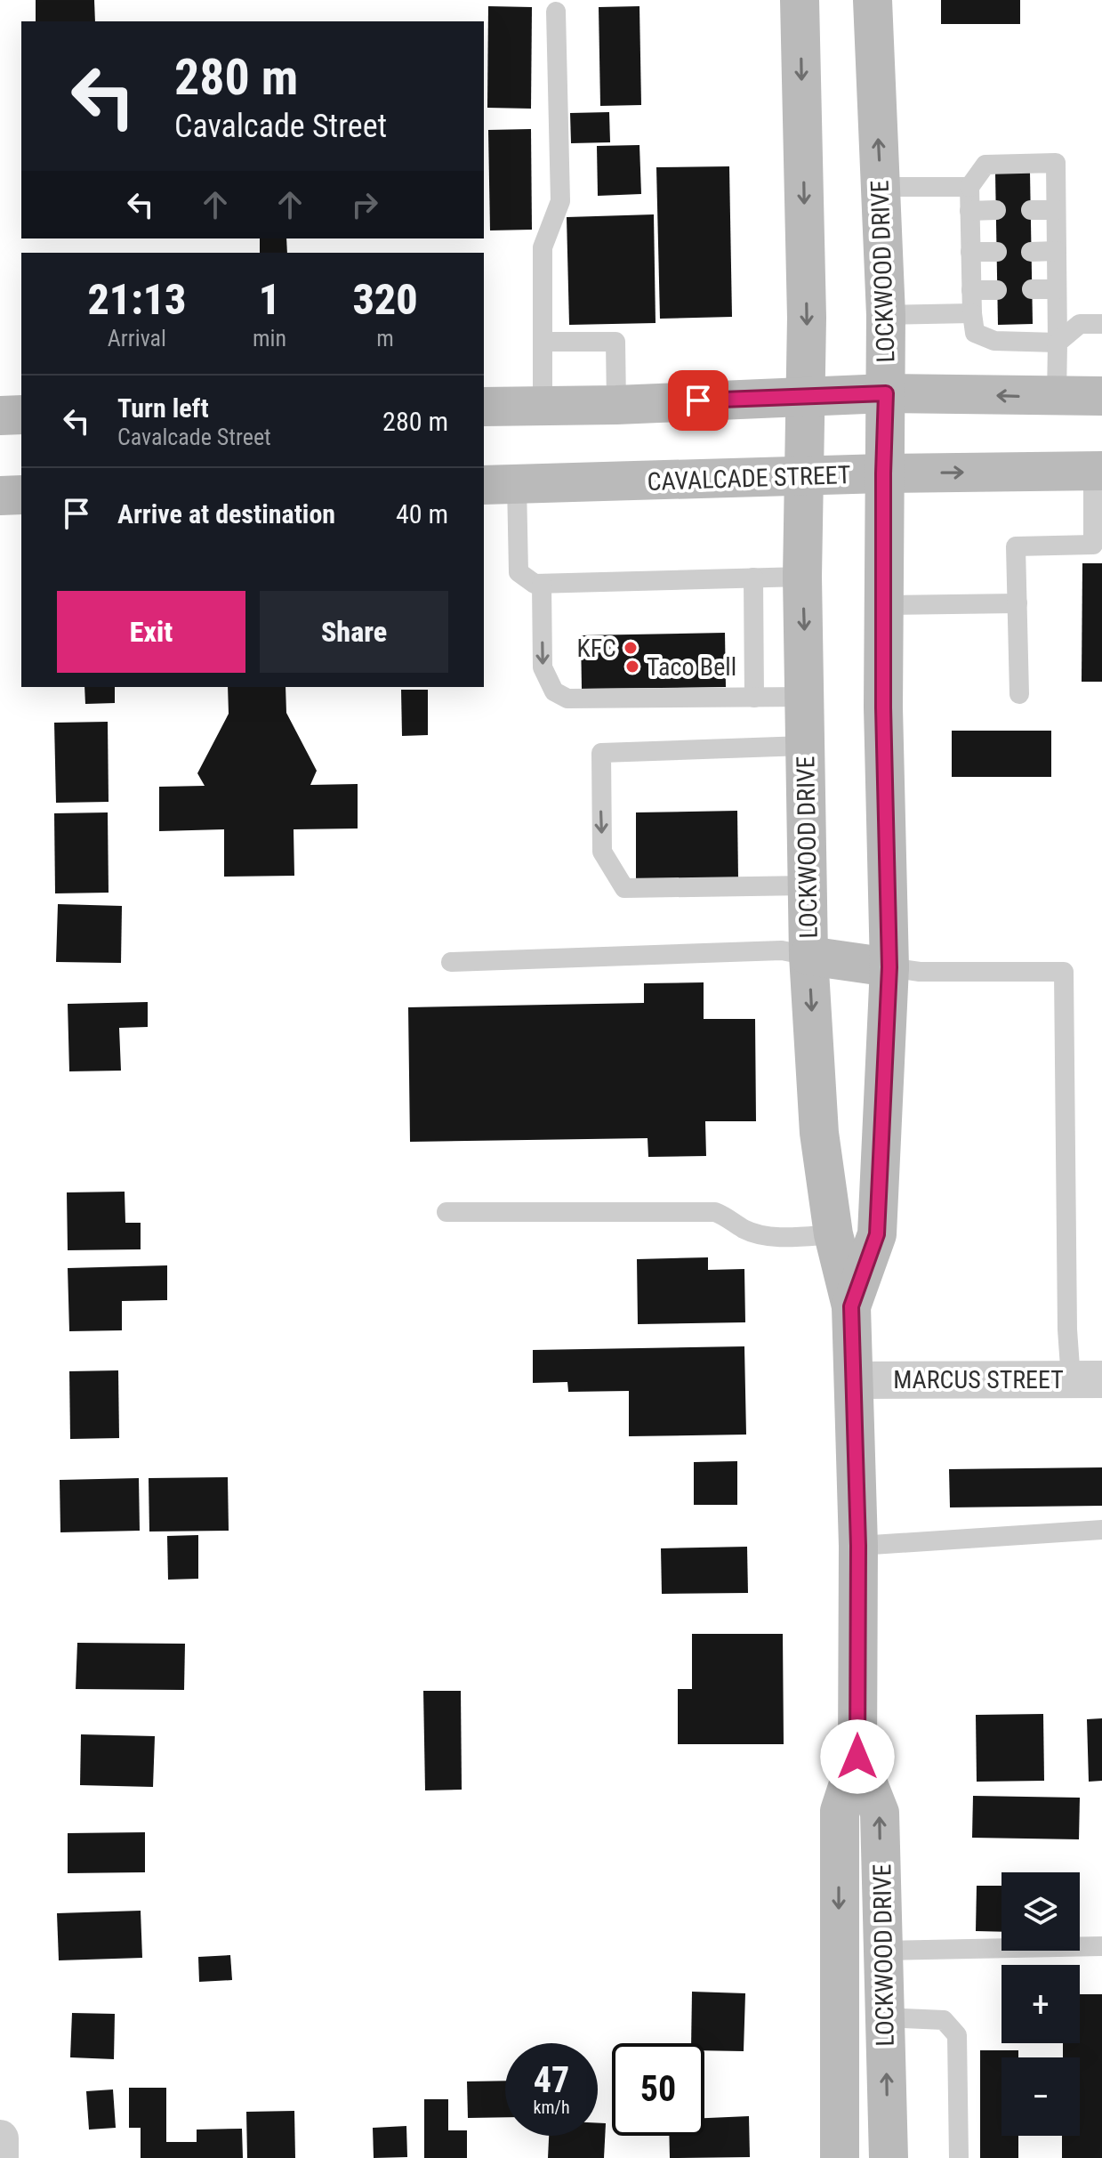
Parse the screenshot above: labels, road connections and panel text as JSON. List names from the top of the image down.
{
  "streets": {
    "main road": ["LOCKWOOD DRIVE", "CAVALCADE STREET"],
    "street": ["MARCUS STREET"]
  },
  "crossings": [
    ["LOCKWOOD DRIVE", "CAVALCADE STREET"],
    ["LOCKWOOD DRIVE", "MARCUS STREET"]
  ],
  "places": ["KFC", "Taco Bell"],
  "page": {
    "turn": ["280 m", "Cavalcade Street"],
    "eta": [
      "21:13",
      "Arrival",
      "1",
      "min",
      "320",
      "m"
    ],
    "list": [
      {
        "name": "Turn left",
        "note": "Cavalcade Street",
        "value": "280 m"
      },
      {
        "name": "Arrive at destination",
        "value": "40 m"
      }
    ],
    "buttons": ["Exit", "Share"],
    "map_buttons": ["+", "−"],
    "speed": "47 km/h",
    "limit": "50"
  }
}
